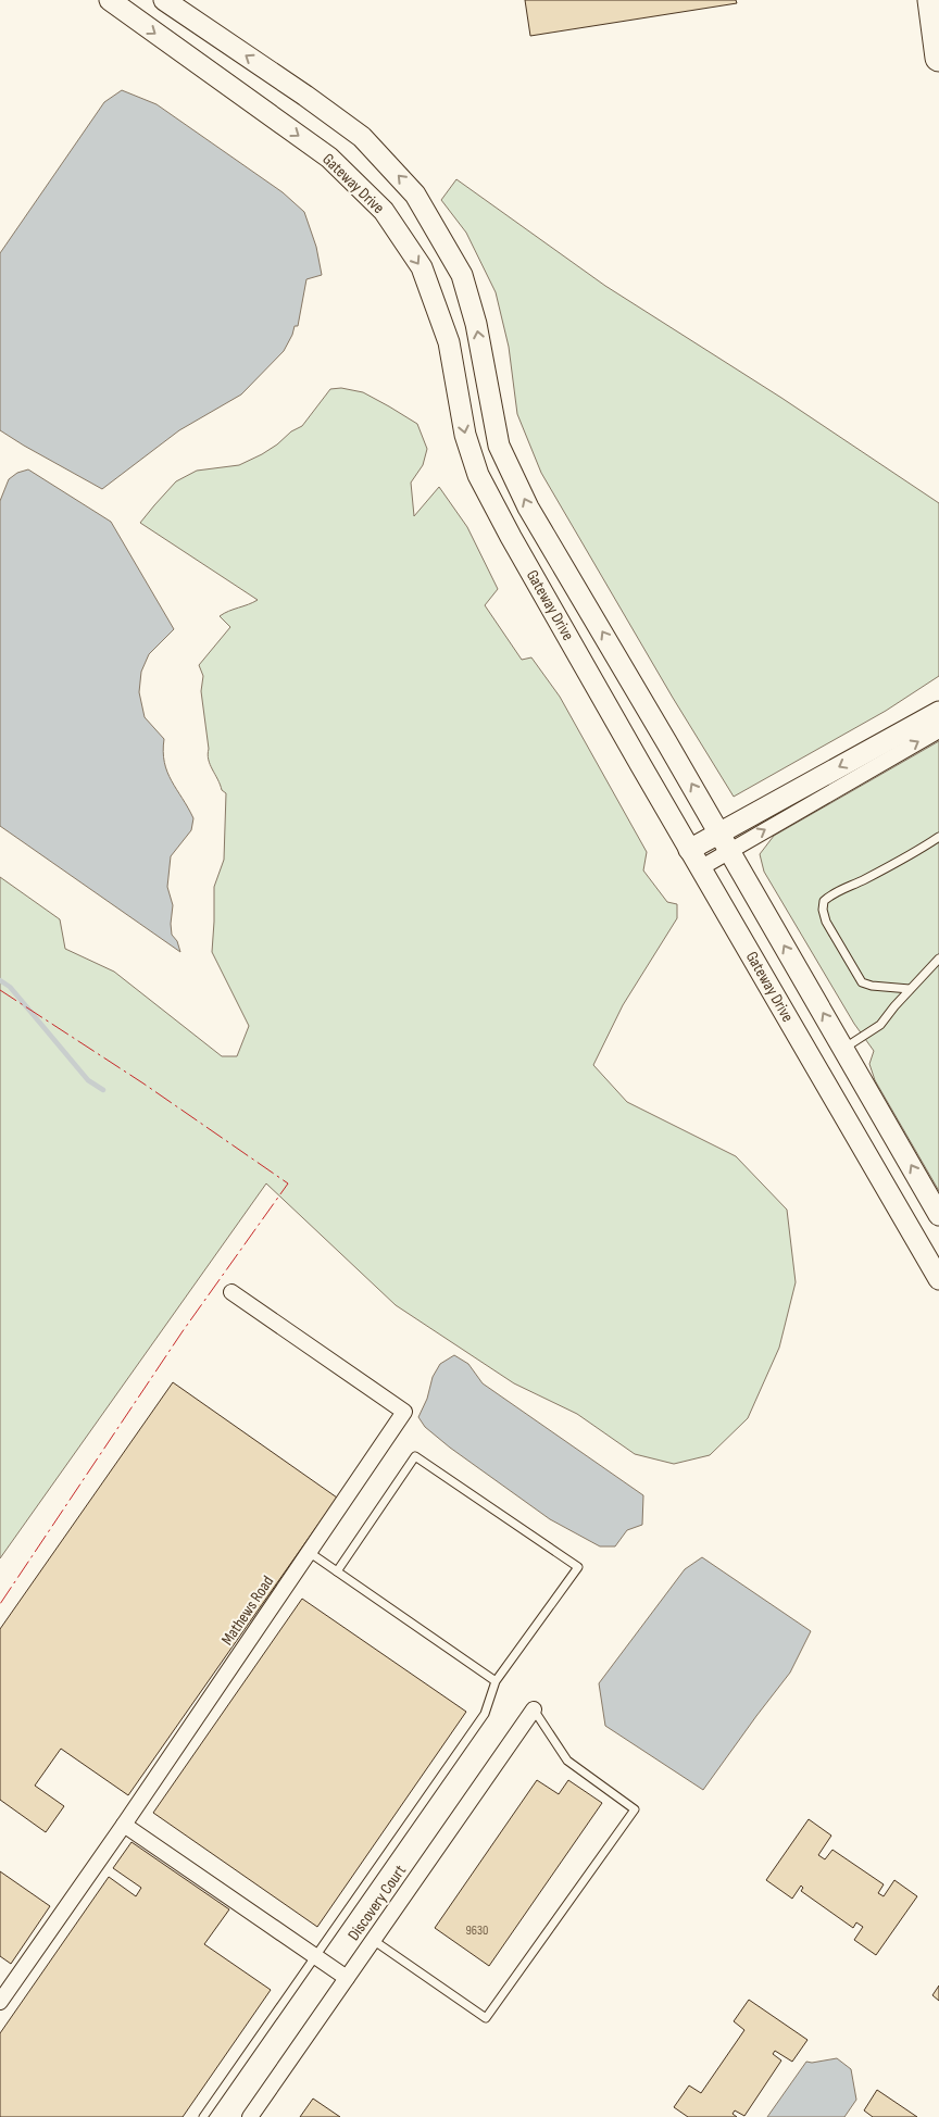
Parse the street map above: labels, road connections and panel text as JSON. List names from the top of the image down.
{
  "streets": {
    "street": ["Gateway Drive", "Mathews Road", "Discovery Court"]
  },
  "house_numbers": ["9630"]
}
